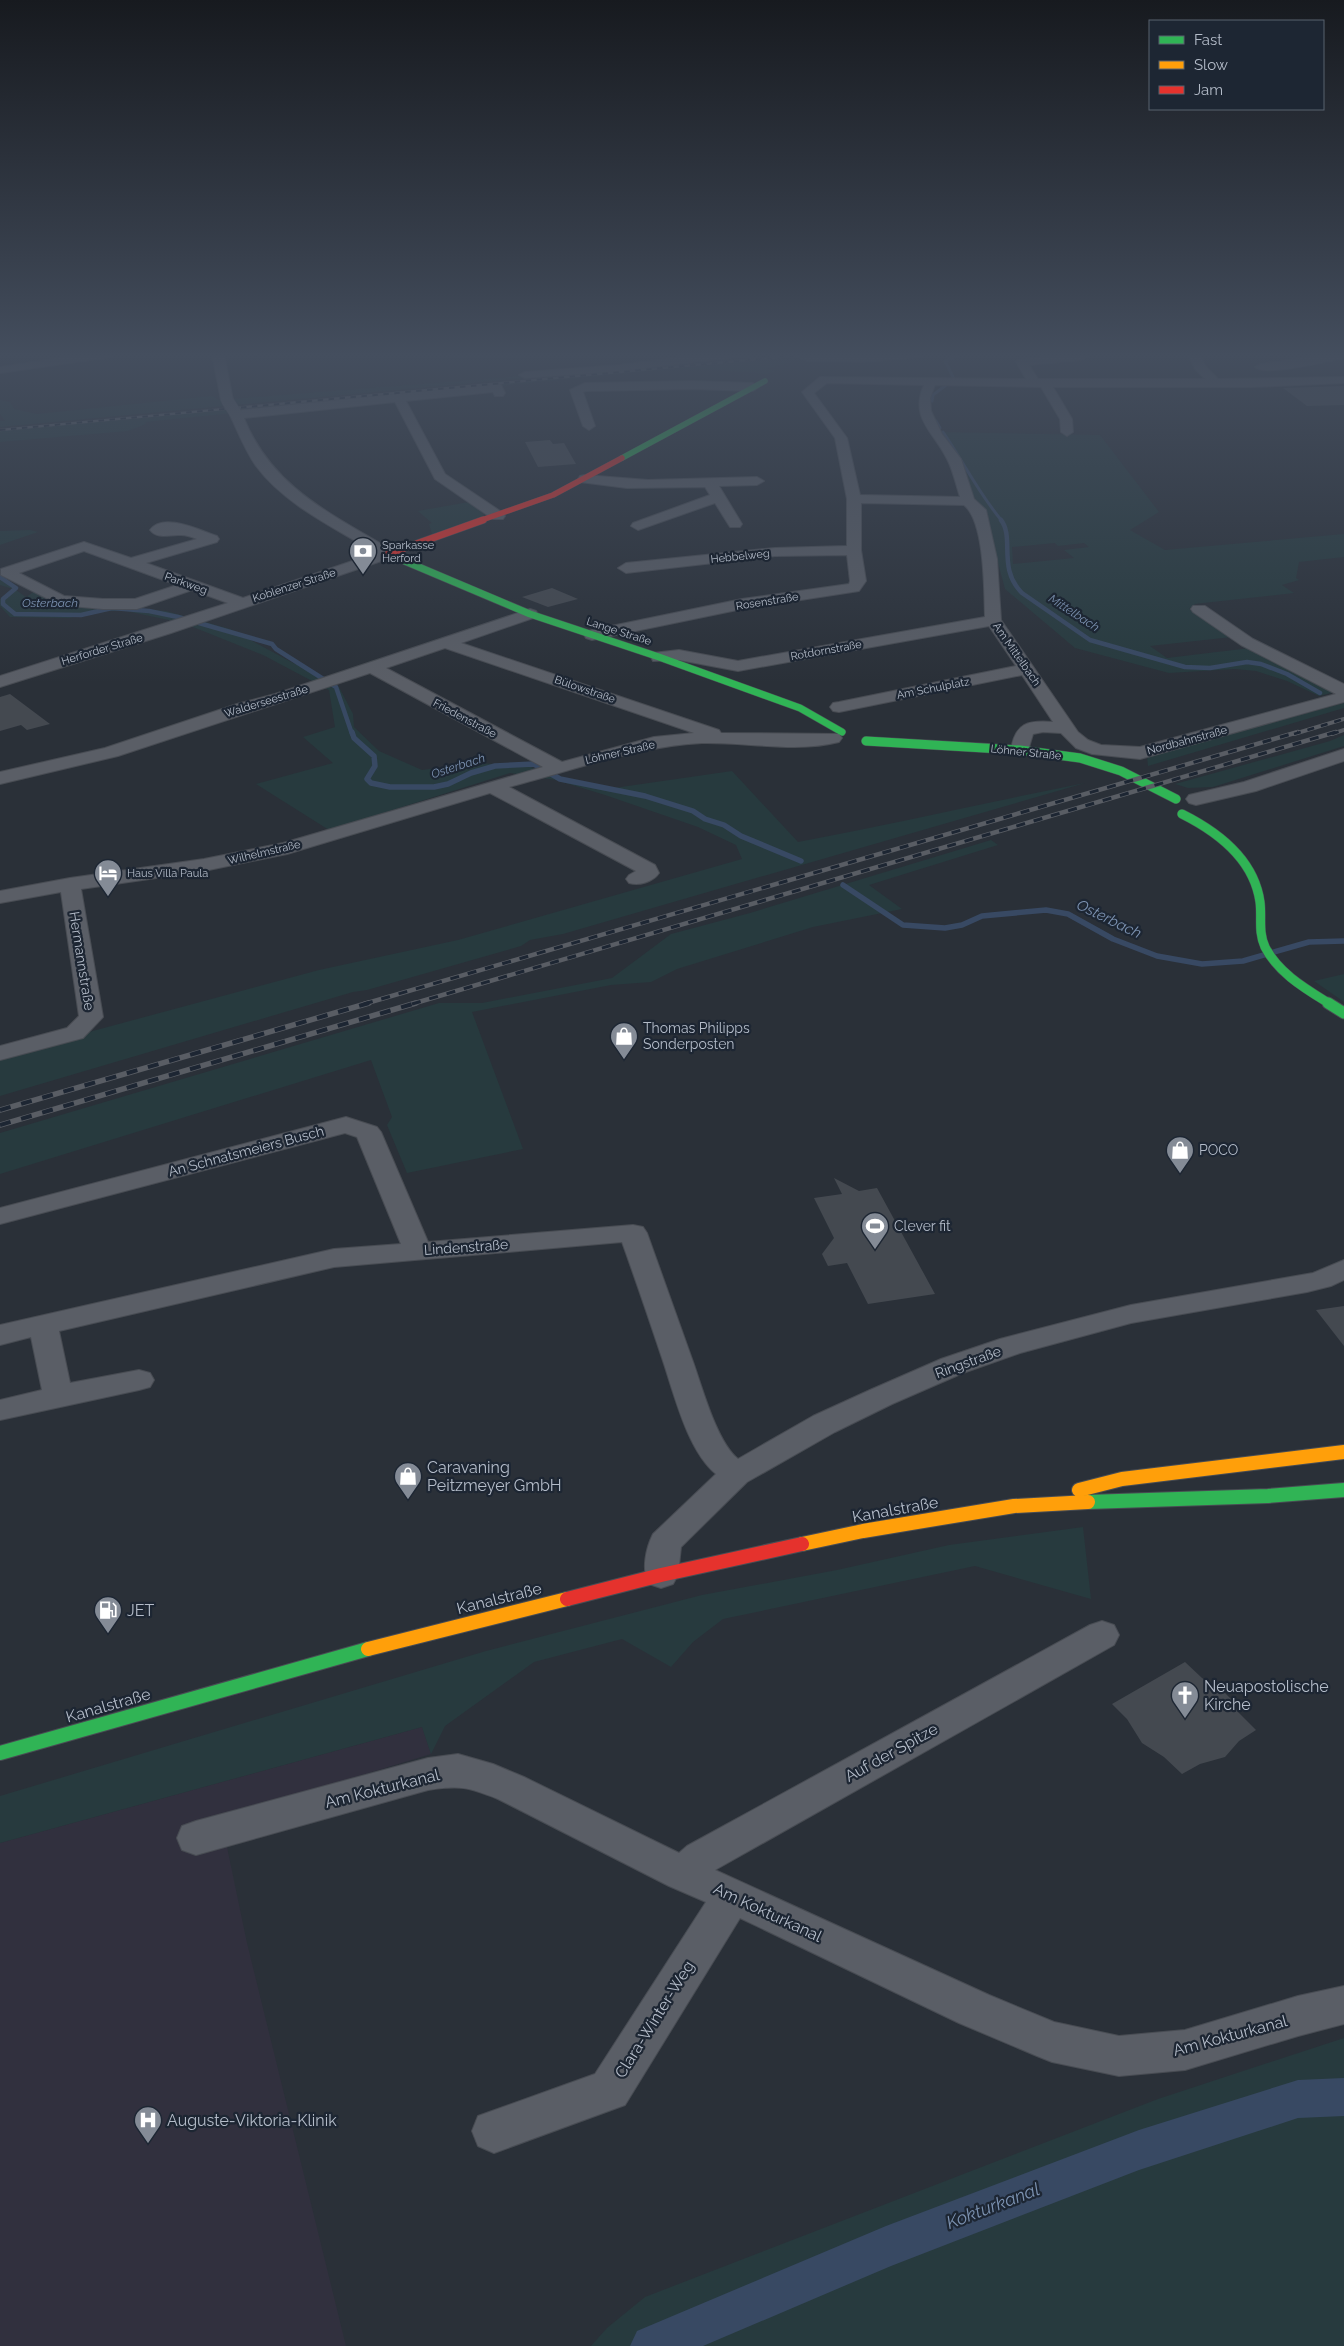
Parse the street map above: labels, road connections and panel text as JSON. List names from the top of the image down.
{
  "streets": {
    "street": [
      "Hebbelweg",
      "Parkweg",
      "Koblenzer Straße",
      "Rosenstraße",
      "Lange Straße",
      "Herforder Straße",
      "Rotdornstraße",
      "Am Mittelbach",
      "Am Schulplatz",
      "Bülowstraße",
      "Walderseestraße",
      "Friedenstraße",
      "Nordbahnstraße",
      "Löhner Straße",
      "Wilhelmstraße",
      "Hermannstraße",
      "An Schnatsmeiers Busch",
      "Lindenstraße",
      "Ringstraße",
      "Kanalstraße",
      "Auf der Spitze",
      "Am Kokturkanal",
      "Clara-Winter-Weg"
    ]
  },
  "crossings": [
    ["Hebbelweg", "Rosenstraße"],
    ["Parkweg", "Koblenzer Straße"],
    ["Koblenzer Straße", "Lange Straße"],
    ["Koblenzer Straße", "Herforder Straße"],
    ["Rosenstraße", "Lange Straße"],
    ["Lange Straße", "Rotdornstraße"],
    ["Lange Straße", "Walderseestraße"],
    ["Lange Straße", "Löhner Straße"],
    ["Rotdornstraße", "Am Mittelbach"],
    ["Am Mittelbach", "Am Schulplatz"],
    ["Am Mittelbach", "Nordbahnstraße"],
    ["Bülowstraße", "Walderseestraße"],
    ["Bülowstraße", "Löhner Straße"],
    ["Walderseestraße", "Friedenstraße"],
    ["Friedenstraße", "Löhner Straße"],
    ["Friedenstraße", "Wilhelmstraße"],
    ["Löhner Straße", "Wilhelmstraße"],
    ["Wilhelmstraße", "Hermannstraße"],
    ["An Schnatsmeiers Busch", "Lindenstraße"],
    ["Lindenstraße", "Ringstraße"],
    ["Ringstraße", "Kanalstraße"],
    ["Auf der Spitze", "Am Kokturkanal"],
    ["Am Kokturkanal", "Clara-Winter-Weg"]
  ],
  "water": ["Osterbach", "Mittelbach", "Kokturkanal"],
  "places": {
    "bank": ["Sparkasse Herford"],
    "hotel": ["Haus Villa Paula"],
    "shop": ["Thomas Philipps Sonderposten", "POCO", "Caravaning Peitzmeyer GmbH"],
    "sports": ["Clever fit"],
    "fuel station": ["JET"],
    "church": ["Neuapostolische Kirche"],
    "hospital": ["Auguste-Viktoria-Klinik"]
  },
  "legend": ["Fast", "Slow", "Jam"]
}
